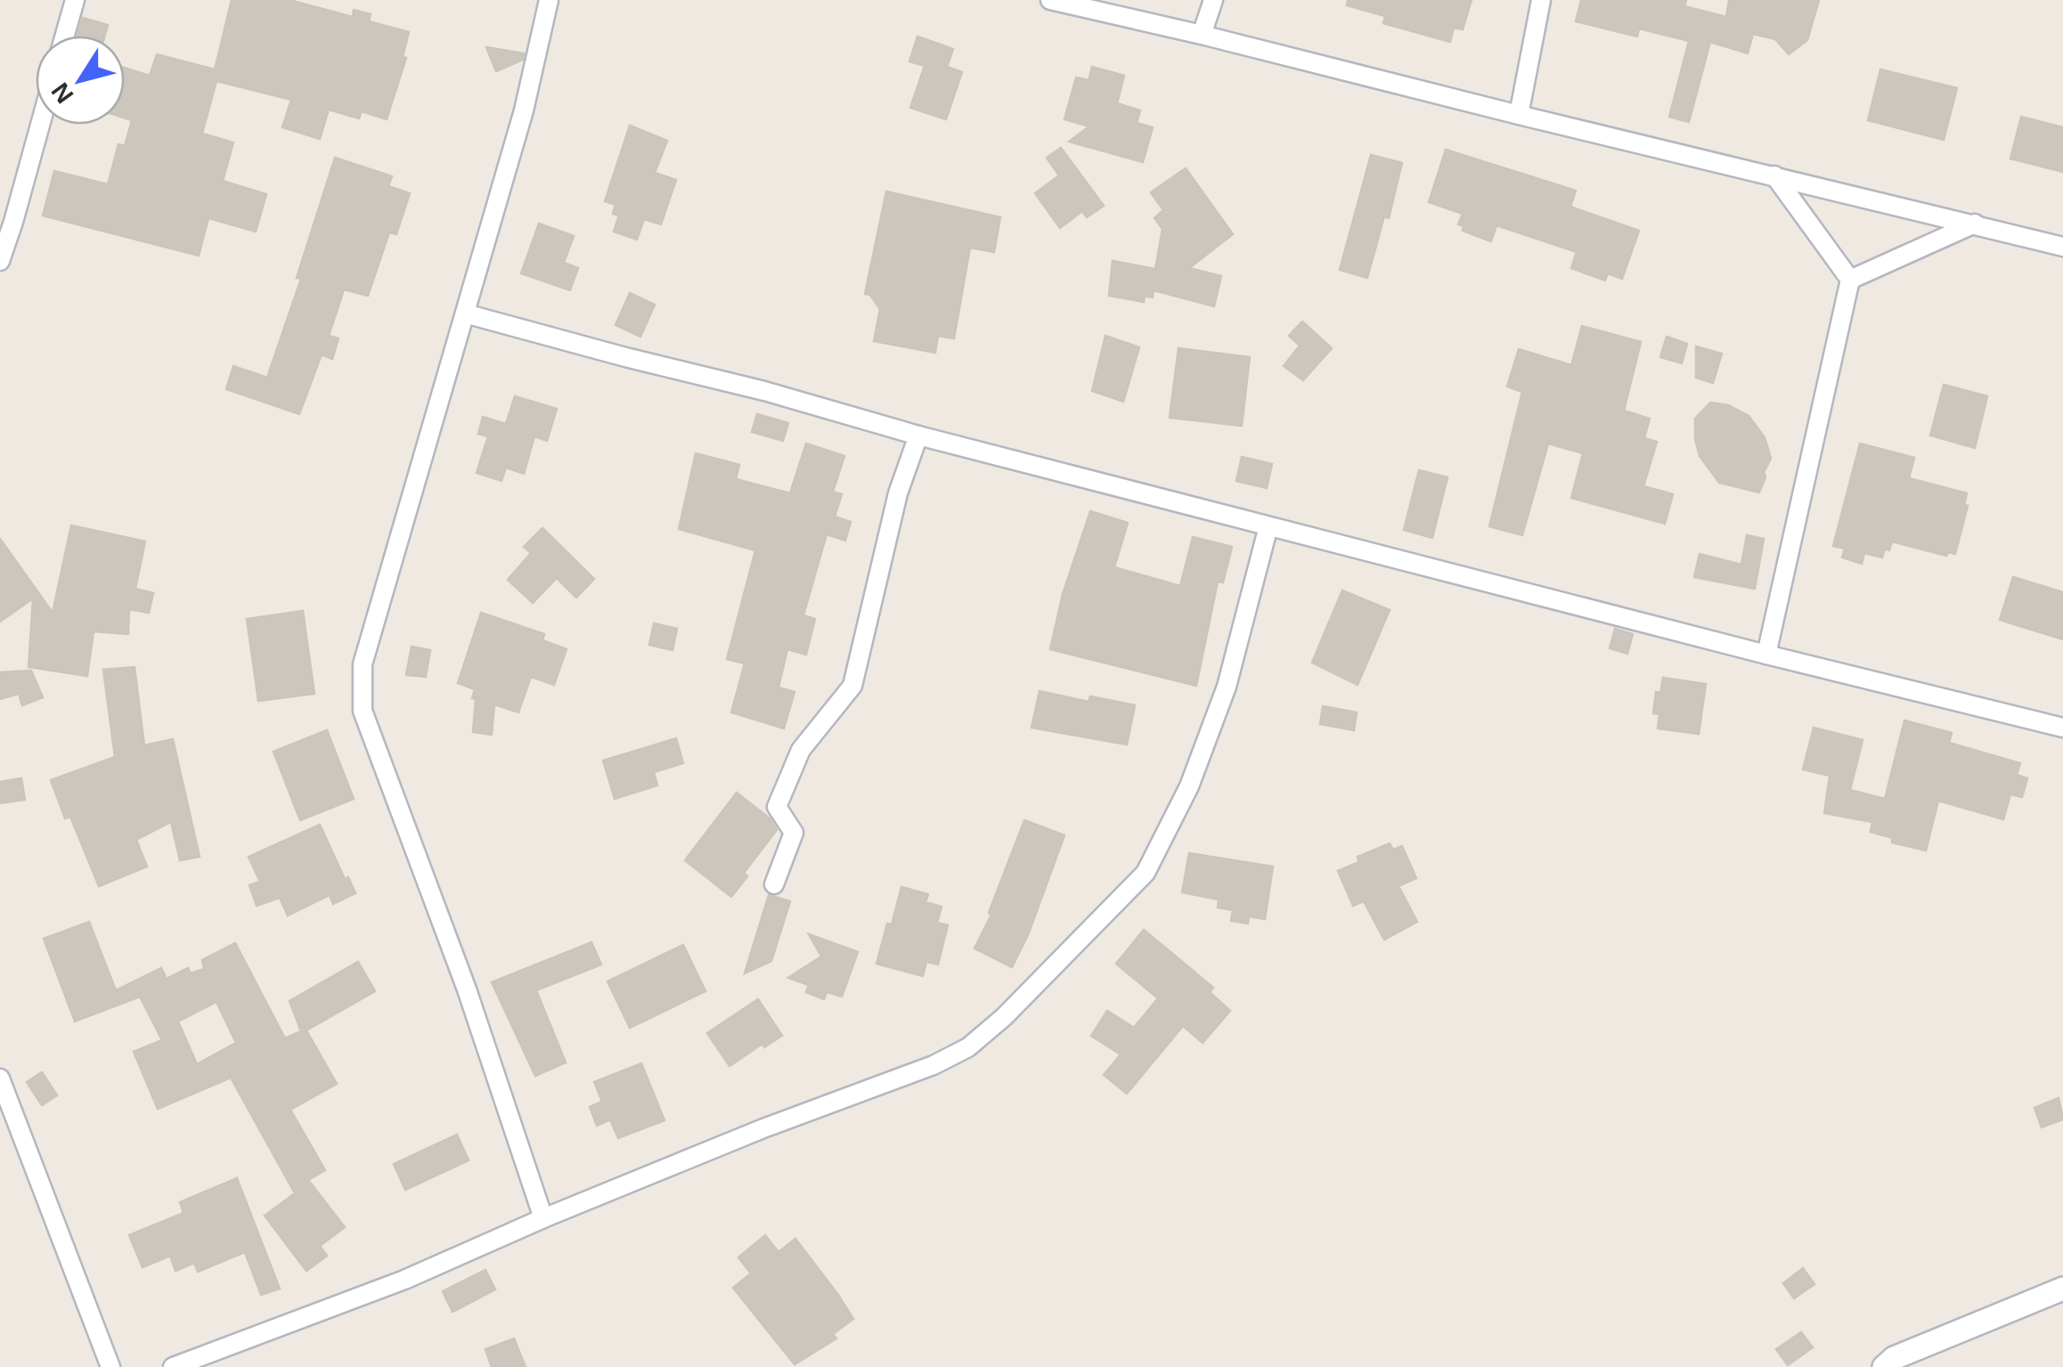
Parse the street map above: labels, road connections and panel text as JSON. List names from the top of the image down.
{
  "north": "bottom left"
}
